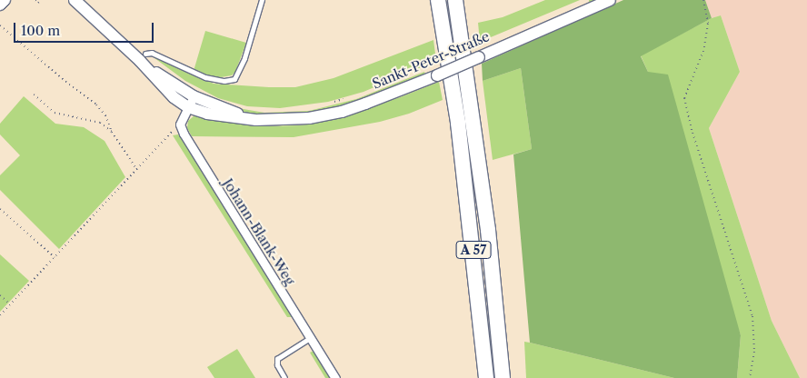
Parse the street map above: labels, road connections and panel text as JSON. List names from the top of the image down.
{
  "streets": {
    "highway": ["A 57"],
    "street": ["Sankt-Peter-Straße", "Johann-Blank-Weg"]
  },
  "scale_bar": "100 m"
}
